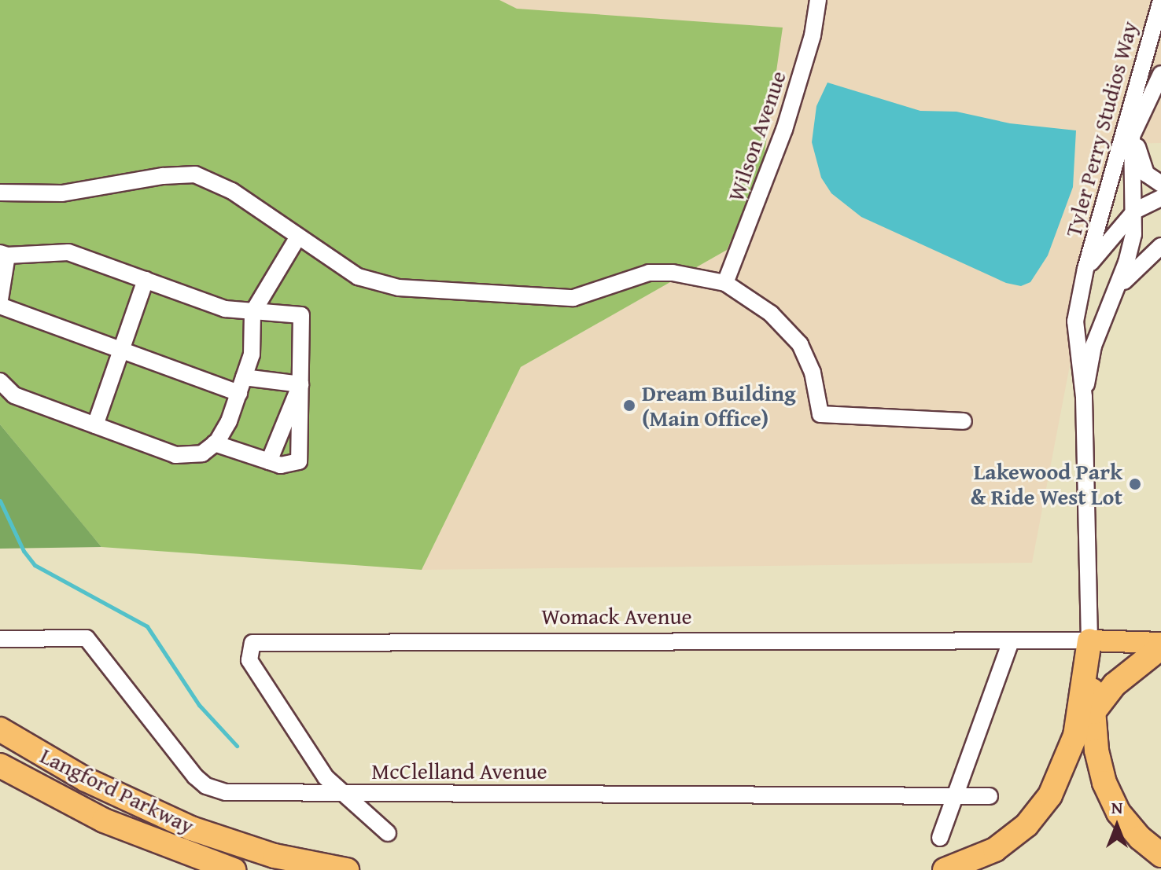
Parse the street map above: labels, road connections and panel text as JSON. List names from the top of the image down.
{
  "streets": {
    "highway": ["Langford Parkway"],
    "main road": ["Womack Avenue"],
    "street": ["Tyler Perry Studios Way", "Wilson Avenue", "McClelland Avenue"]
  },
  "crossings": [
    ["Womack Avenue", "McClelland Avenue"]
  ],
  "places": ["Dream Building (Main Office)", "Lakewood Park & Ride West Lot"],
  "north": "top"
}
